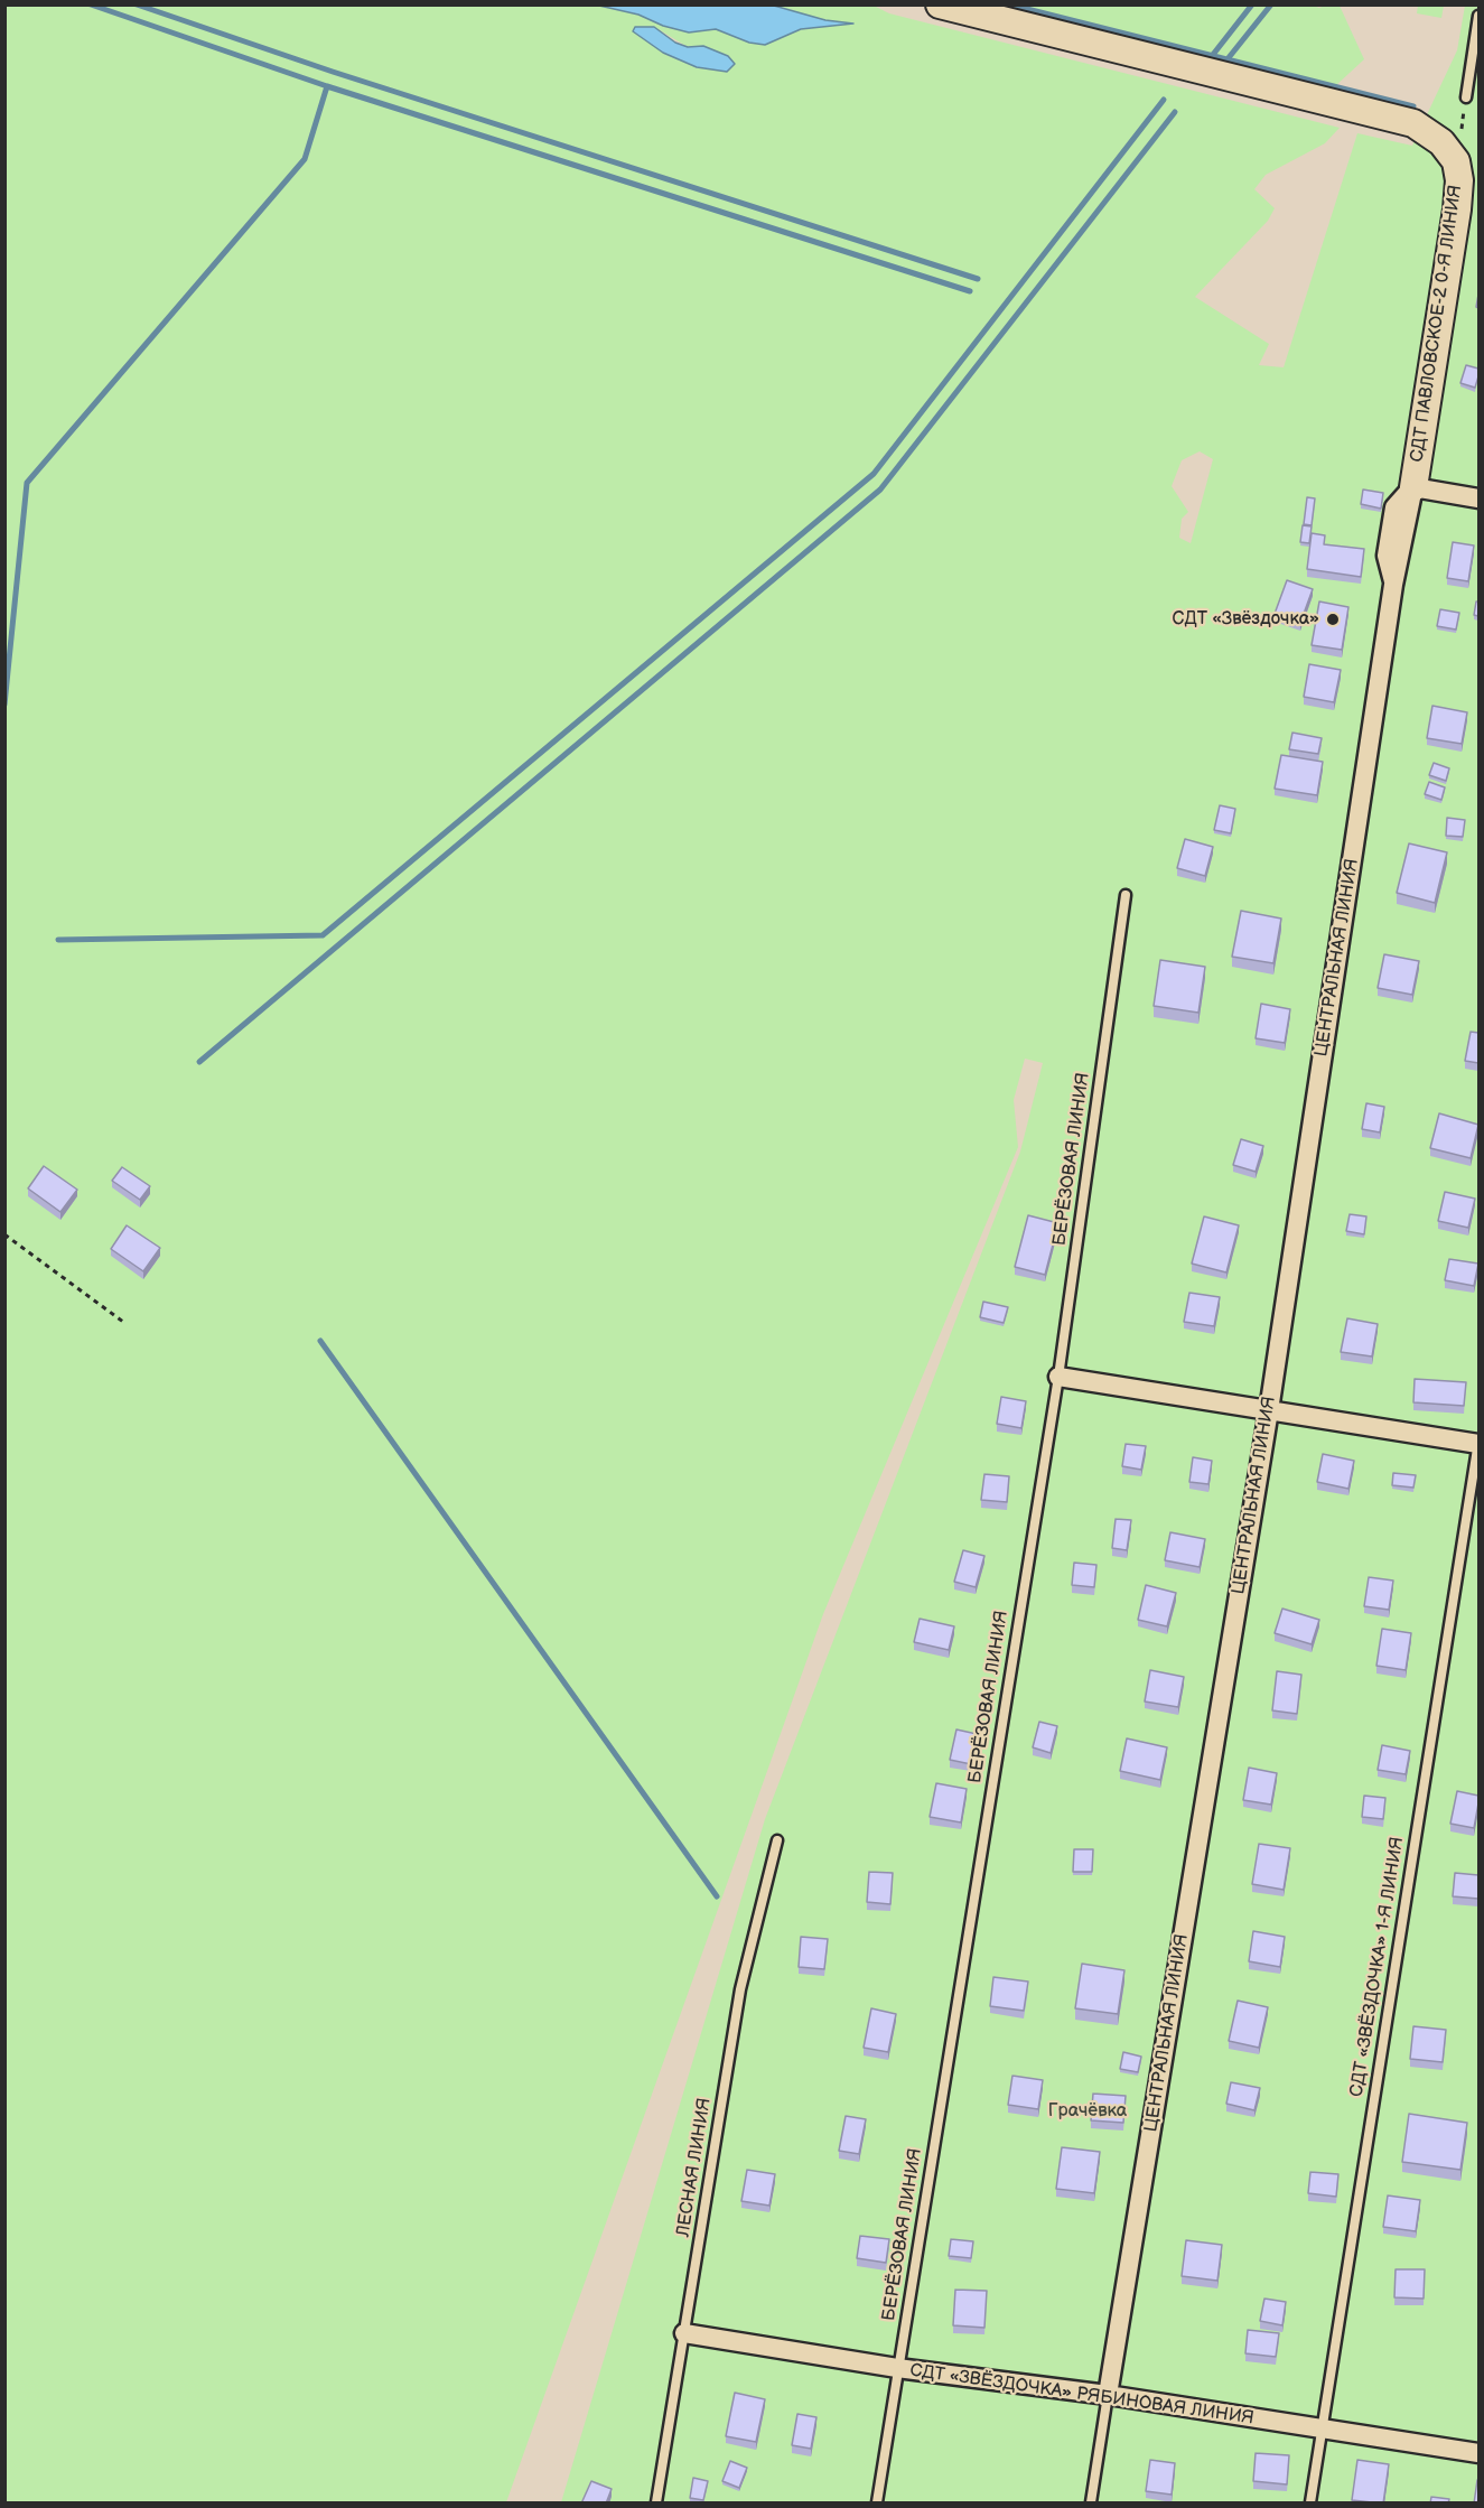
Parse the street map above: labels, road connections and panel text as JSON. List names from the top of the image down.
{
  "streets": {
    "street": ["СДТ ПАВЛОВСКОЕ-2 0-Я ЛИНИЯ", "ЦЕНТРАЛЬНАЯ ЛИНИЯ", "СДТ «ЗВЁЗДОЧКА» РЯБИНОВАЯ ЛИНИЯ"],
    "lane": ["БЕРЁЗОВАЯ ЛИНИЯ", "СДТ «ЗВЁЗДОЧКА» 1-Я ЛИНИЯ", "ЛЕСНАЯ ЛИНИЯ"]
  },
  "crossings": [
    ["СДТ ПАВЛОВСКОЕ-2 0-Я ЛИНИЯ", "ЦЕНТРАЛЬНАЯ ЛИНИЯ"],
    ["ЦЕНТРАЛЬНАЯ ЛИНИЯ", "СДТ «ЗВЁЗДОЧКА» РЯБИНОВАЯ ЛИНИЯ"],
    ["БЕРЁЗОВАЯ ЛИНИЯ", "СДТ «ЗВЁЗДОЧКА» РЯБИНОВАЯ ЛИНИЯ"],
    ["СДТ «ЗВЁЗДОЧКА» 1-Я ЛИНИЯ", "СДТ «ЗВЁЗДОЧКА» РЯБИНОВАЯ ЛИНИЯ"],
    ["ЛЕСНАЯ ЛИНИЯ", "СДТ «ЗВЁЗДОЧКА» РЯБИНОВАЯ ЛИНИЯ"]
  ],
  "parks": ["Грачёвка"],
  "places": ["СДТ «Звёздочка»"]
}
